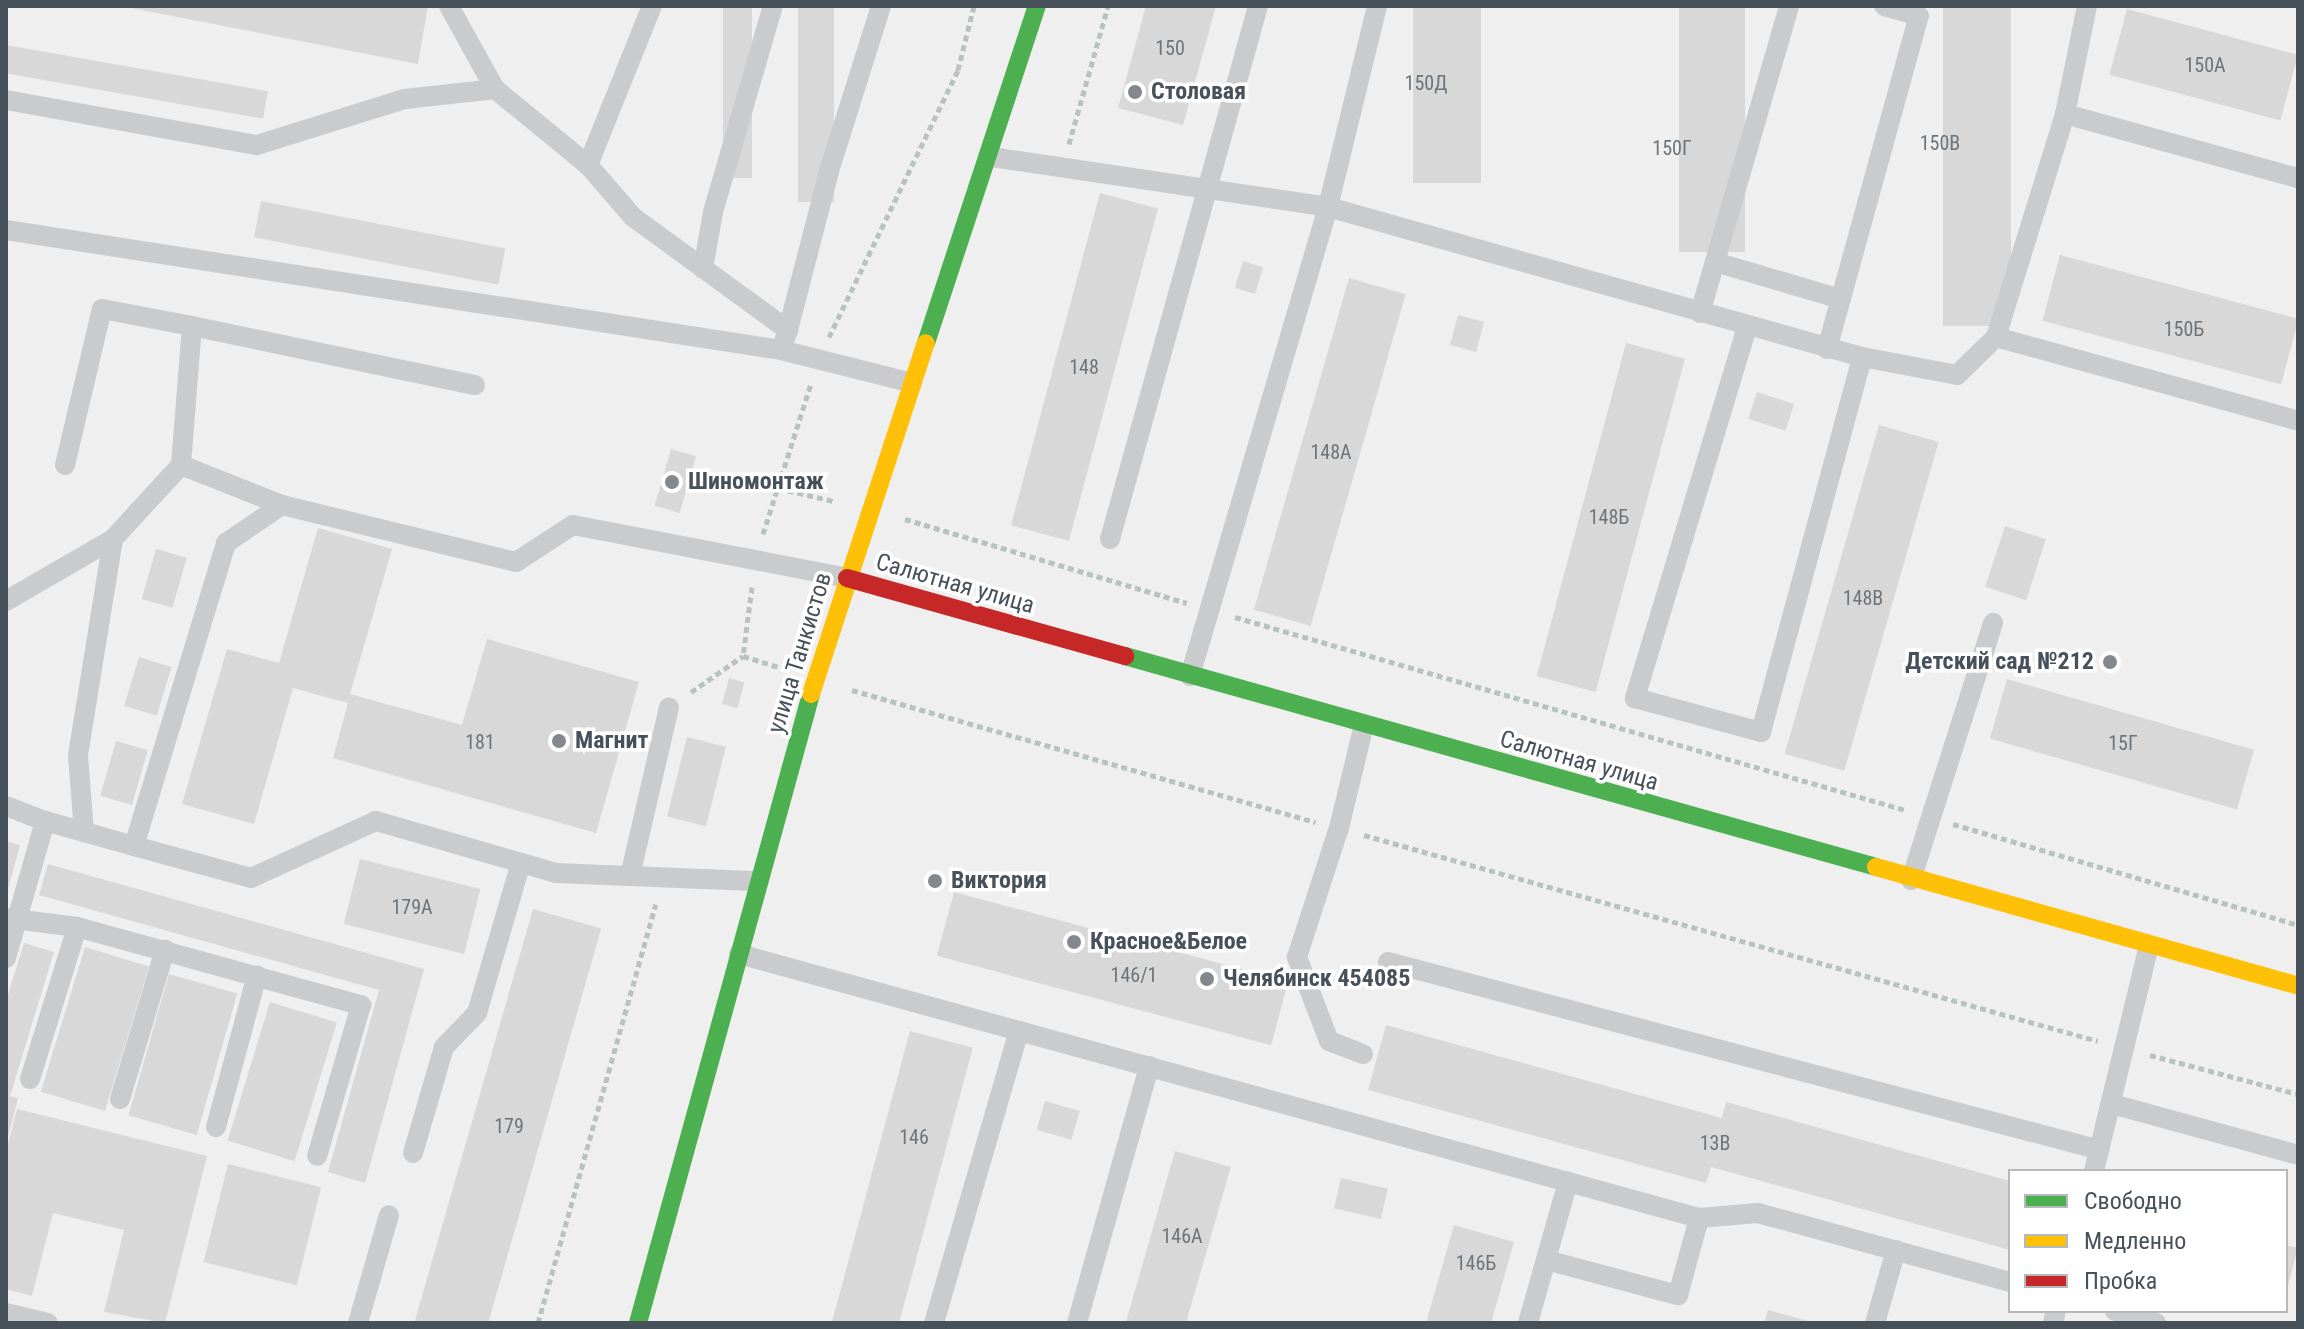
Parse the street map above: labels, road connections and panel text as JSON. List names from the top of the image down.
{
  "streets": {
    "street": ["Салютная улица", "улица Танкистов"]
  },
  "crossings": [
    ["Салютная улица", "улица Танкистов"]
  ],
  "places": [
    "Столовая",
    "Шиномонтаж",
    "Детский сад №212",
    "Магнит",
    "Виктория",
    "Красное&Белое",
    "Челябинск 454085"
  ],
  "house_numbers": [
    "150",
    "150А",
    "150Д",
    "150В",
    "150Г",
    "150Б",
    "148",
    "148А",
    "148Б",
    "148В",
    "181",
    "15Г",
    "179А",
    "146/1",
    "179",
    "146",
    "13В",
    "146А",
    "146Б"
  ],
  "legend": ["Свободно", "Медленно", "Пробка"]
}
